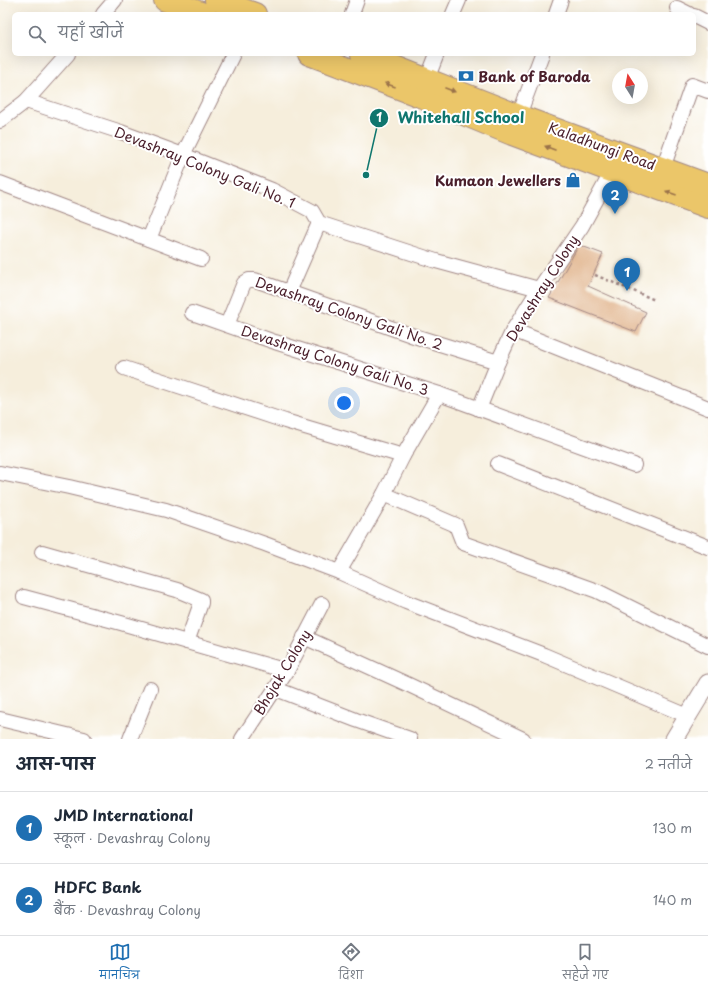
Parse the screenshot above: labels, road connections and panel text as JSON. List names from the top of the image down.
{
  "streets": {
    "main road": ["Kaladhungi Road"],
    "street": [
      "Devashray Colony Gali No. 1",
      "Devashray Colony",
      "Devashray Colony Gali No. 2",
      "Devashray Colony Gali No. 3",
      "Bhojak Colony"
    ]
  },
  "crossings": [
    ["Kaladhungi Road", "Devashray Colony"],
    ["Devashray Colony", "Devashray Colony Gali No. 2"],
    ["Devashray Colony", "Devashray Colony Gali No. 3"],
    ["Devashray Colony Gali No. 2", "Devashray Colony Gali No. 3"]
  ],
  "places": {
    "bank": ["Bank of Baroda"],
    "other": ["Whitehall School"],
    "shop": ["Kumaon Jewellers"]
  },
  "north": "top",
  "page": {
    "search": "यहाँ खोजें",
    "pins": ["2", "1"],
    "heading": ["आस-पास", "2 नतीजे"],
    "list": [
      {
        "mark": "1",
        "name": "JMD International",
        "note": "स्कूल · Devashray Colony",
        "value": "130 m"
      },
      {
        "mark": "2",
        "name": "HDFC Bank",
        "note": "बैंक · Devashray Colony",
        "value": "140 m"
      }
    ],
    "nav": ["मानचित्र", "दिशा", "सहेजे गए"]
  }
}
